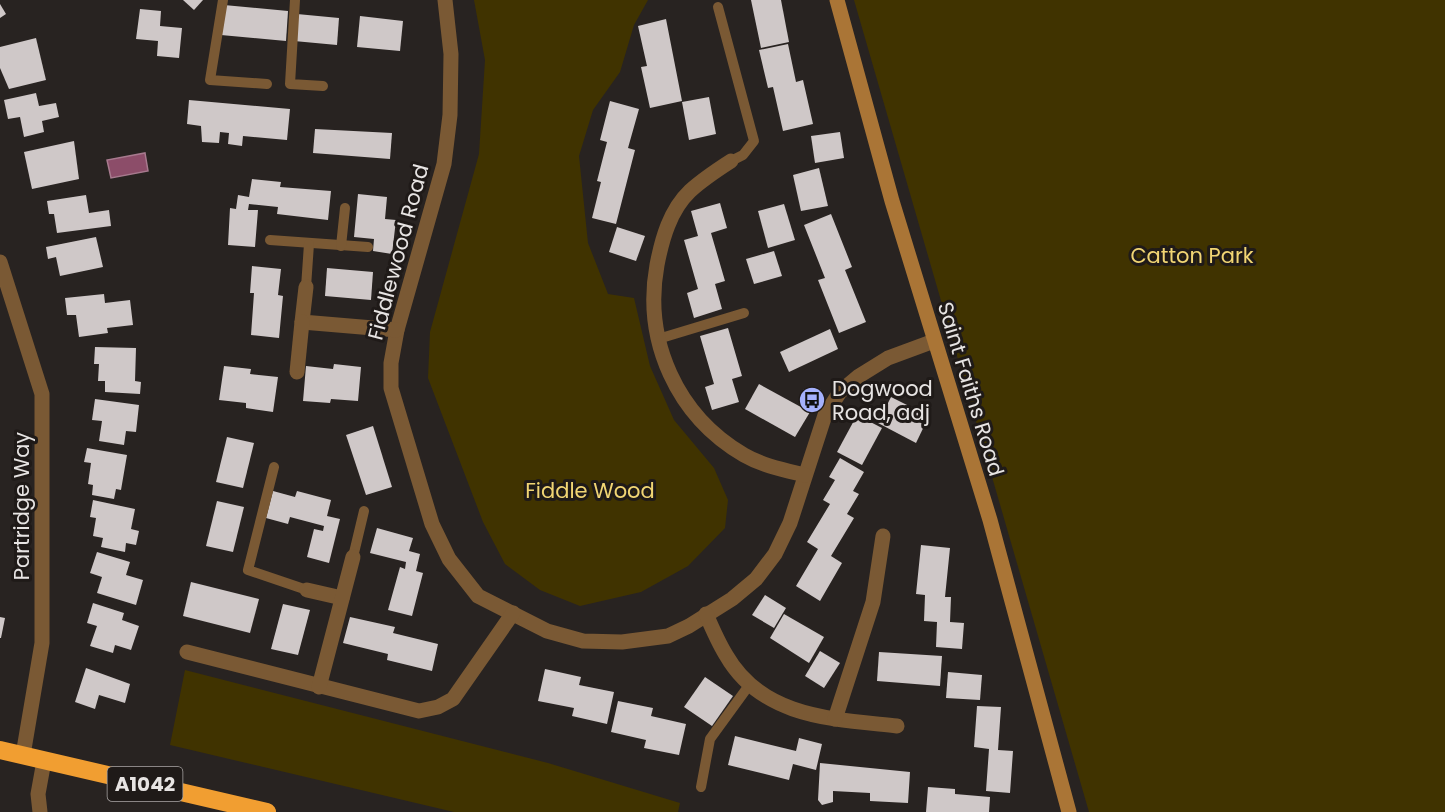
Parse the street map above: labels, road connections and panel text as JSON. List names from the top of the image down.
{
  "streets": {
    "highway": ["A1042"],
    "street": ["Fiddlewood Road", "Saint Faiths Road", "Partridge Way"]
  },
  "crossings": [
    ["Fiddlewood Road", "Saint Faiths Road"],
    ["Partridge Way", "A1042"]
  ],
  "parks": ["Catton Park", "Fiddle Wood"],
  "places": {
    "bus stop": ["Dogwood Road, adj"]
  }
}
